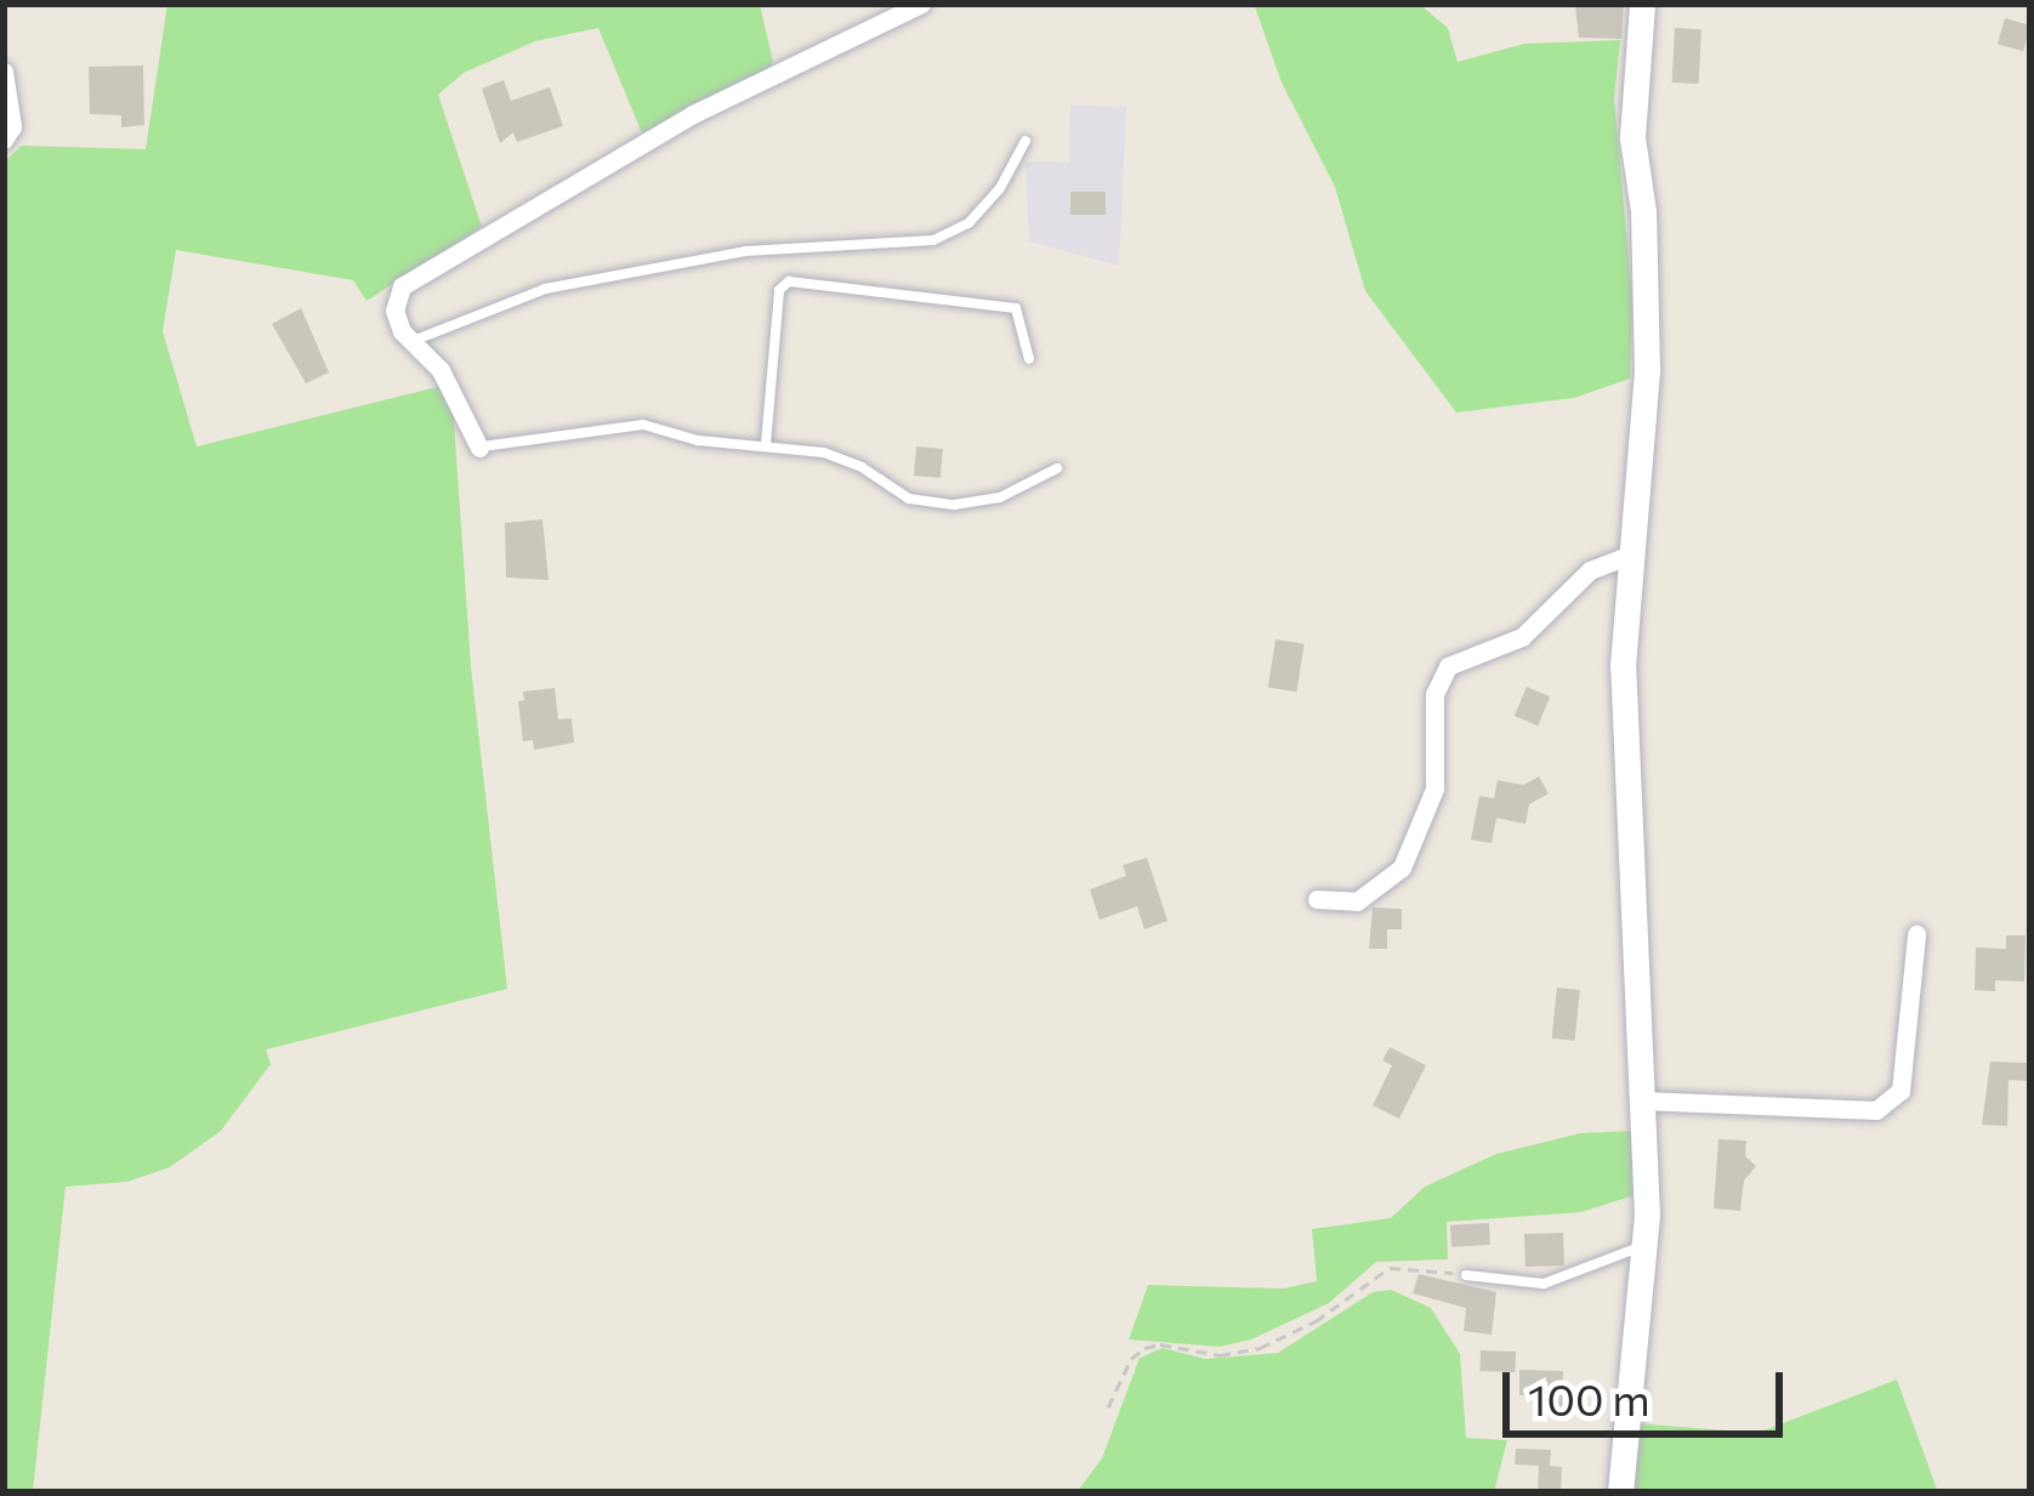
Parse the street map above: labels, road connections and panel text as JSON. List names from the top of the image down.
{
  "scale_bar": "100 m"
}
